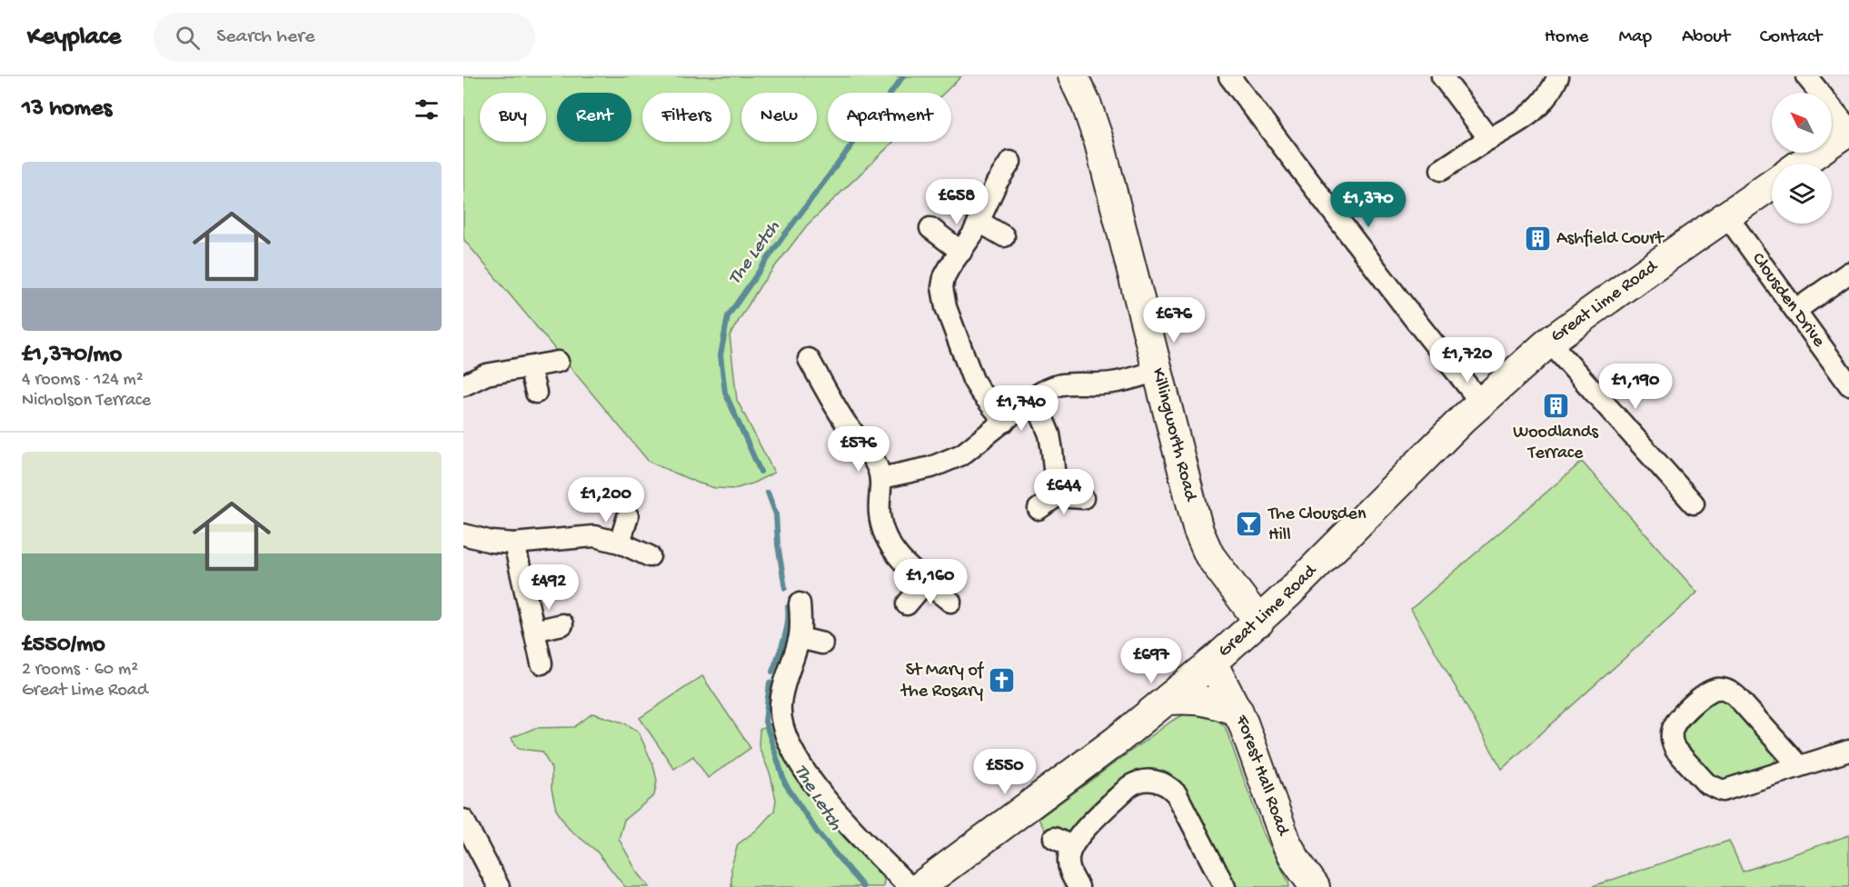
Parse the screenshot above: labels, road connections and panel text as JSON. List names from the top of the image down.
{
  "streets": {
    "main road": ["Great Lime Road", "Killingworth Road", "Forest Hall Road"],
    "street": ["Clousden Drive"]
  },
  "crossings": [
    ["Clousden Drive", "Great Lime Road"],
    ["Great Lime Road", "Killingworth Road"],
    ["Great Lime Road", "Forest Hall Road"]
  ],
  "water": ["The Letch"],
  "places": {
    "building": ["Ashfield Court", "Woodlands Terrace"],
    "bar": ["The Clousden Hill"],
    "church": ["St Mary of the Rosary"]
  },
  "north": "top left",
  "page": {
    "header": "Keyplace",
    "search": "Search here",
    "nav": [
      "Home",
      "Map",
      "About",
      "Contact"
    ],
    "heading": "13 homes",
    "chip": [
      "Buy",
      "Rent",
      "Filters",
      "New",
      "Apartment"
    ],
    "list": [
      {
        "name": "£1,370/mo",
        "note": "4 rooms · 124 m² · Nicholson Terrace"
      },
      {
        "name": "£550/mo",
        "note": "2 rooms · 60 m² · Great Lime Road"
      }
    ],
    "price": [
      "£658",
      "£1,370",
      "£676",
      "£1,720",
      "£1,190",
      "£1,740",
      "£576",
      "£644",
      "£1,200",
      "£1,160",
      "£492",
      "£697",
      "£550"
    ]
  }
}
